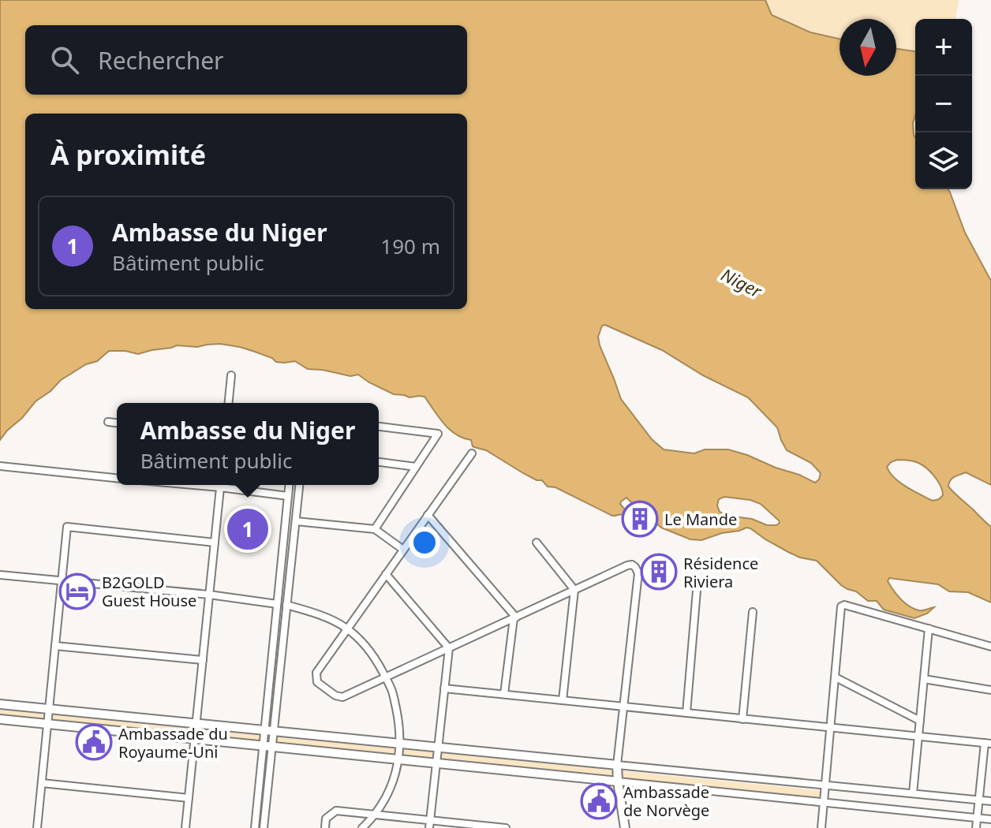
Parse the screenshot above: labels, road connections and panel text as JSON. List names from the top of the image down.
{
  "water": ["Niger"],
  "places": {
    "building": ["Le Mande", "Résidence Riviera"],
    "hotel": ["B2GOLD Guest House"],
    "public building": ["Ambassade du Royaume-Uni", "Ambassade de Norvège"]
  },
  "north": "bottom",
  "page": {
    "map_buttons": ["+", "−"],
    "search": "Rechercher",
    "heading": "À proximité",
    "list": [
      {
        "mark": "1",
        "name": "Ambasse du Niger",
        "note": "Bâtiment public",
        "value": "190 m"
      }
    ],
    "popup": ["Ambasse du Niger", "Bâtiment public"],
    "pins": "1"
  }
}
